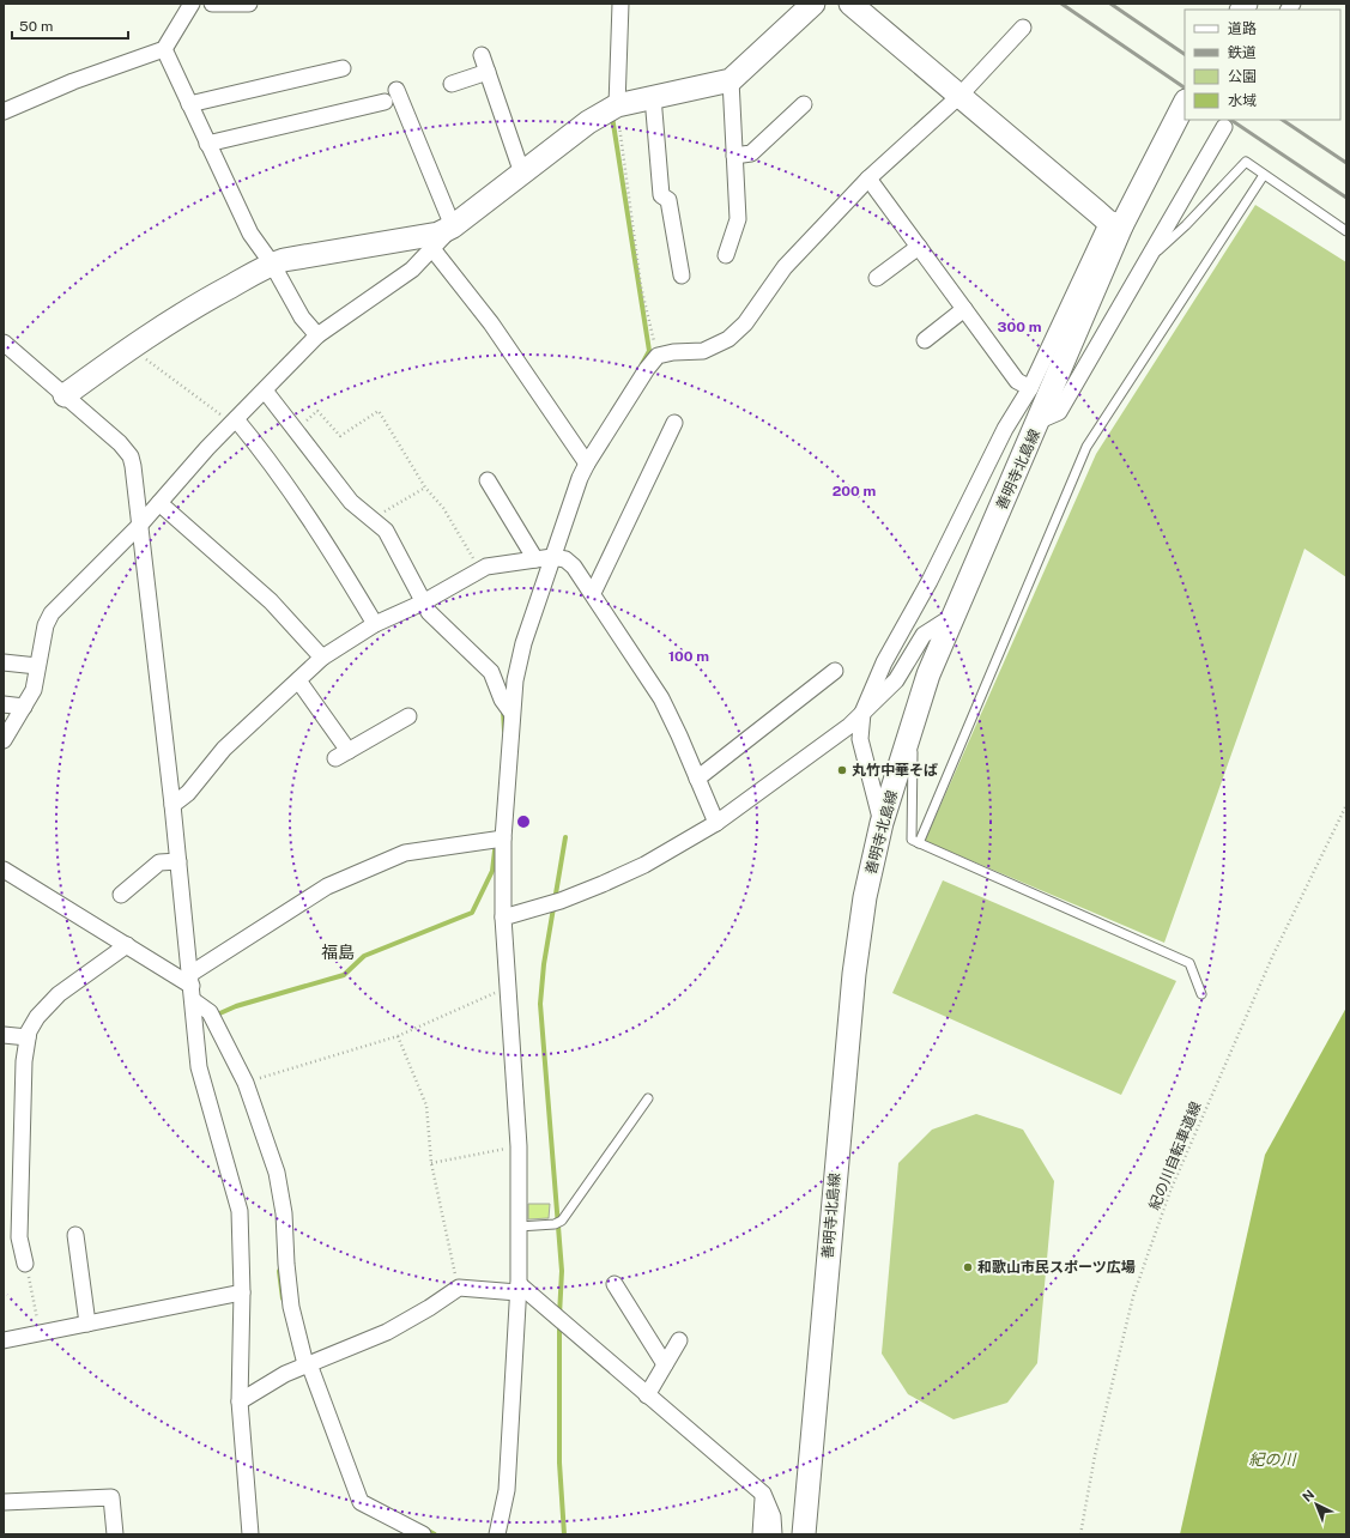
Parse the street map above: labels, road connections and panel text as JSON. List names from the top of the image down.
{
  "streets": {
    "main road": ["善明寺北島線"],
    "path": ["紀の川自転車道線"]
  },
  "districts": ["福島"],
  "water": ["紀の川"],
  "places": ["丸竹中華そば", "和歌山市民スポーツ広場"],
  "legend": [
    "道路",
    "鉄道",
    "公園",
    "水域"
  ],
  "scale_bar": "50 m",
  "north": "top left",
  "rings": ["300 m", "200 m", "100 m"]
}
